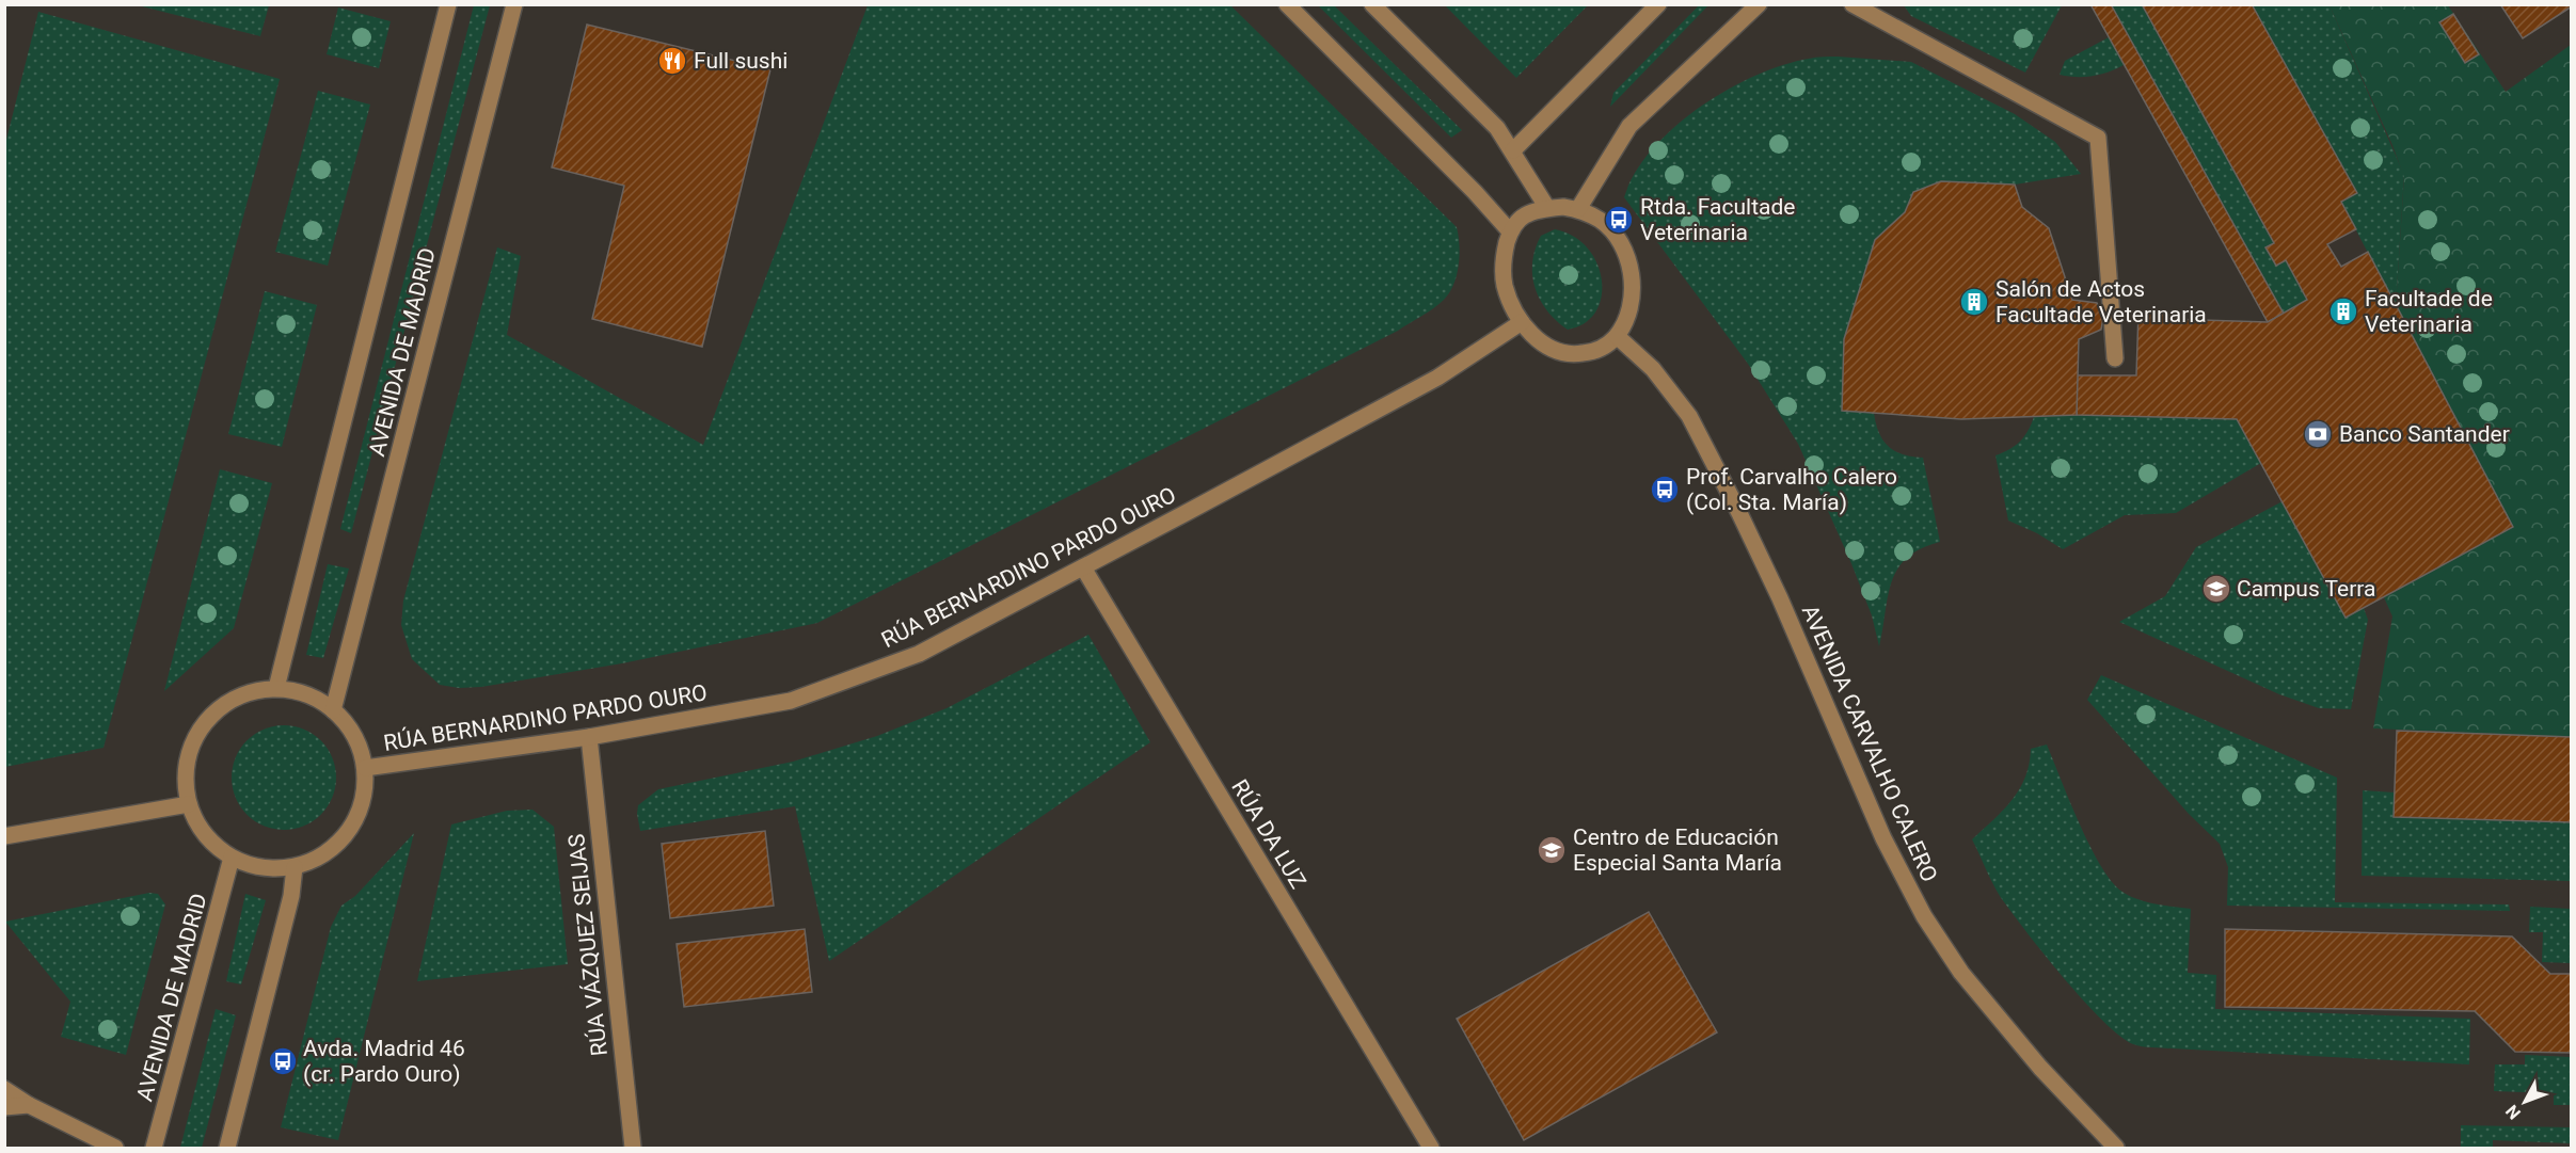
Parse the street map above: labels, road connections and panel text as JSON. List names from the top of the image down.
{
  "streets": {
    "street": [
      "AVENIDA DE MADRID",
      "RÚA BERNARDINO PARDO OURO",
      "AVENIDA CARVALHO CALERO",
      "RÚA DA LUZ",
      "RÚA VÁZQUEZ SEIJAS"
    ]
  },
  "crossings": [
    ["AVENIDA DE MADRID", "RÚA BERNARDINO PARDO OURO"],
    ["RÚA BERNARDINO PARDO OURO", "AVENIDA CARVALHO CALERO"],
    ["RÚA BERNARDINO PARDO OURO", "RÚA DA LUZ"],
    ["RÚA BERNARDINO PARDO OURO", "RÚA VÁZQUEZ SEIJAS"]
  ],
  "places": {
    "restaurant": ["Full sushi"],
    "bus stop": ["Rtda. Facultade Veterinaria", "Prof. Carvalho Calero (Col. Sta. María)", "Avda. Madrid 46 (cr. Pardo Ouro)"],
    "building": ["Salón de Actos Facultade Veterinaria", "Facultade de Veterinaria"],
    "bank": ["Banco Santander"],
    "school or university": ["Campus Terra", "Centro de Educación Especial Santa María"]
  },
  "north": "bottom left"
}
